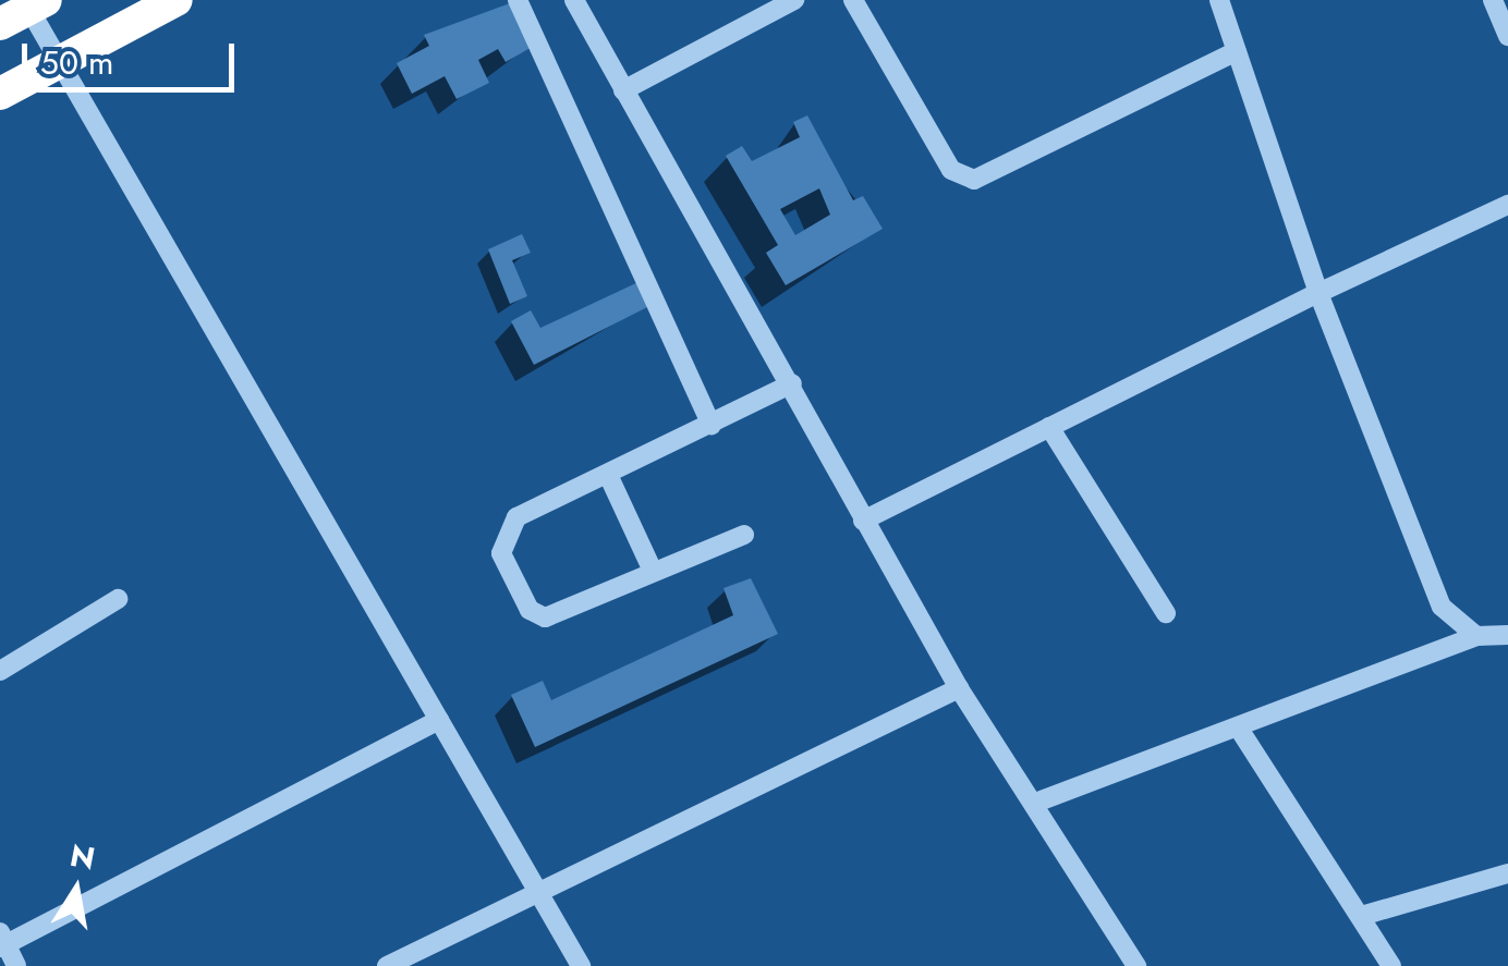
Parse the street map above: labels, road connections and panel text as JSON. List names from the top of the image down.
{
  "scale_bar": "50 m",
  "north": "top"
}
